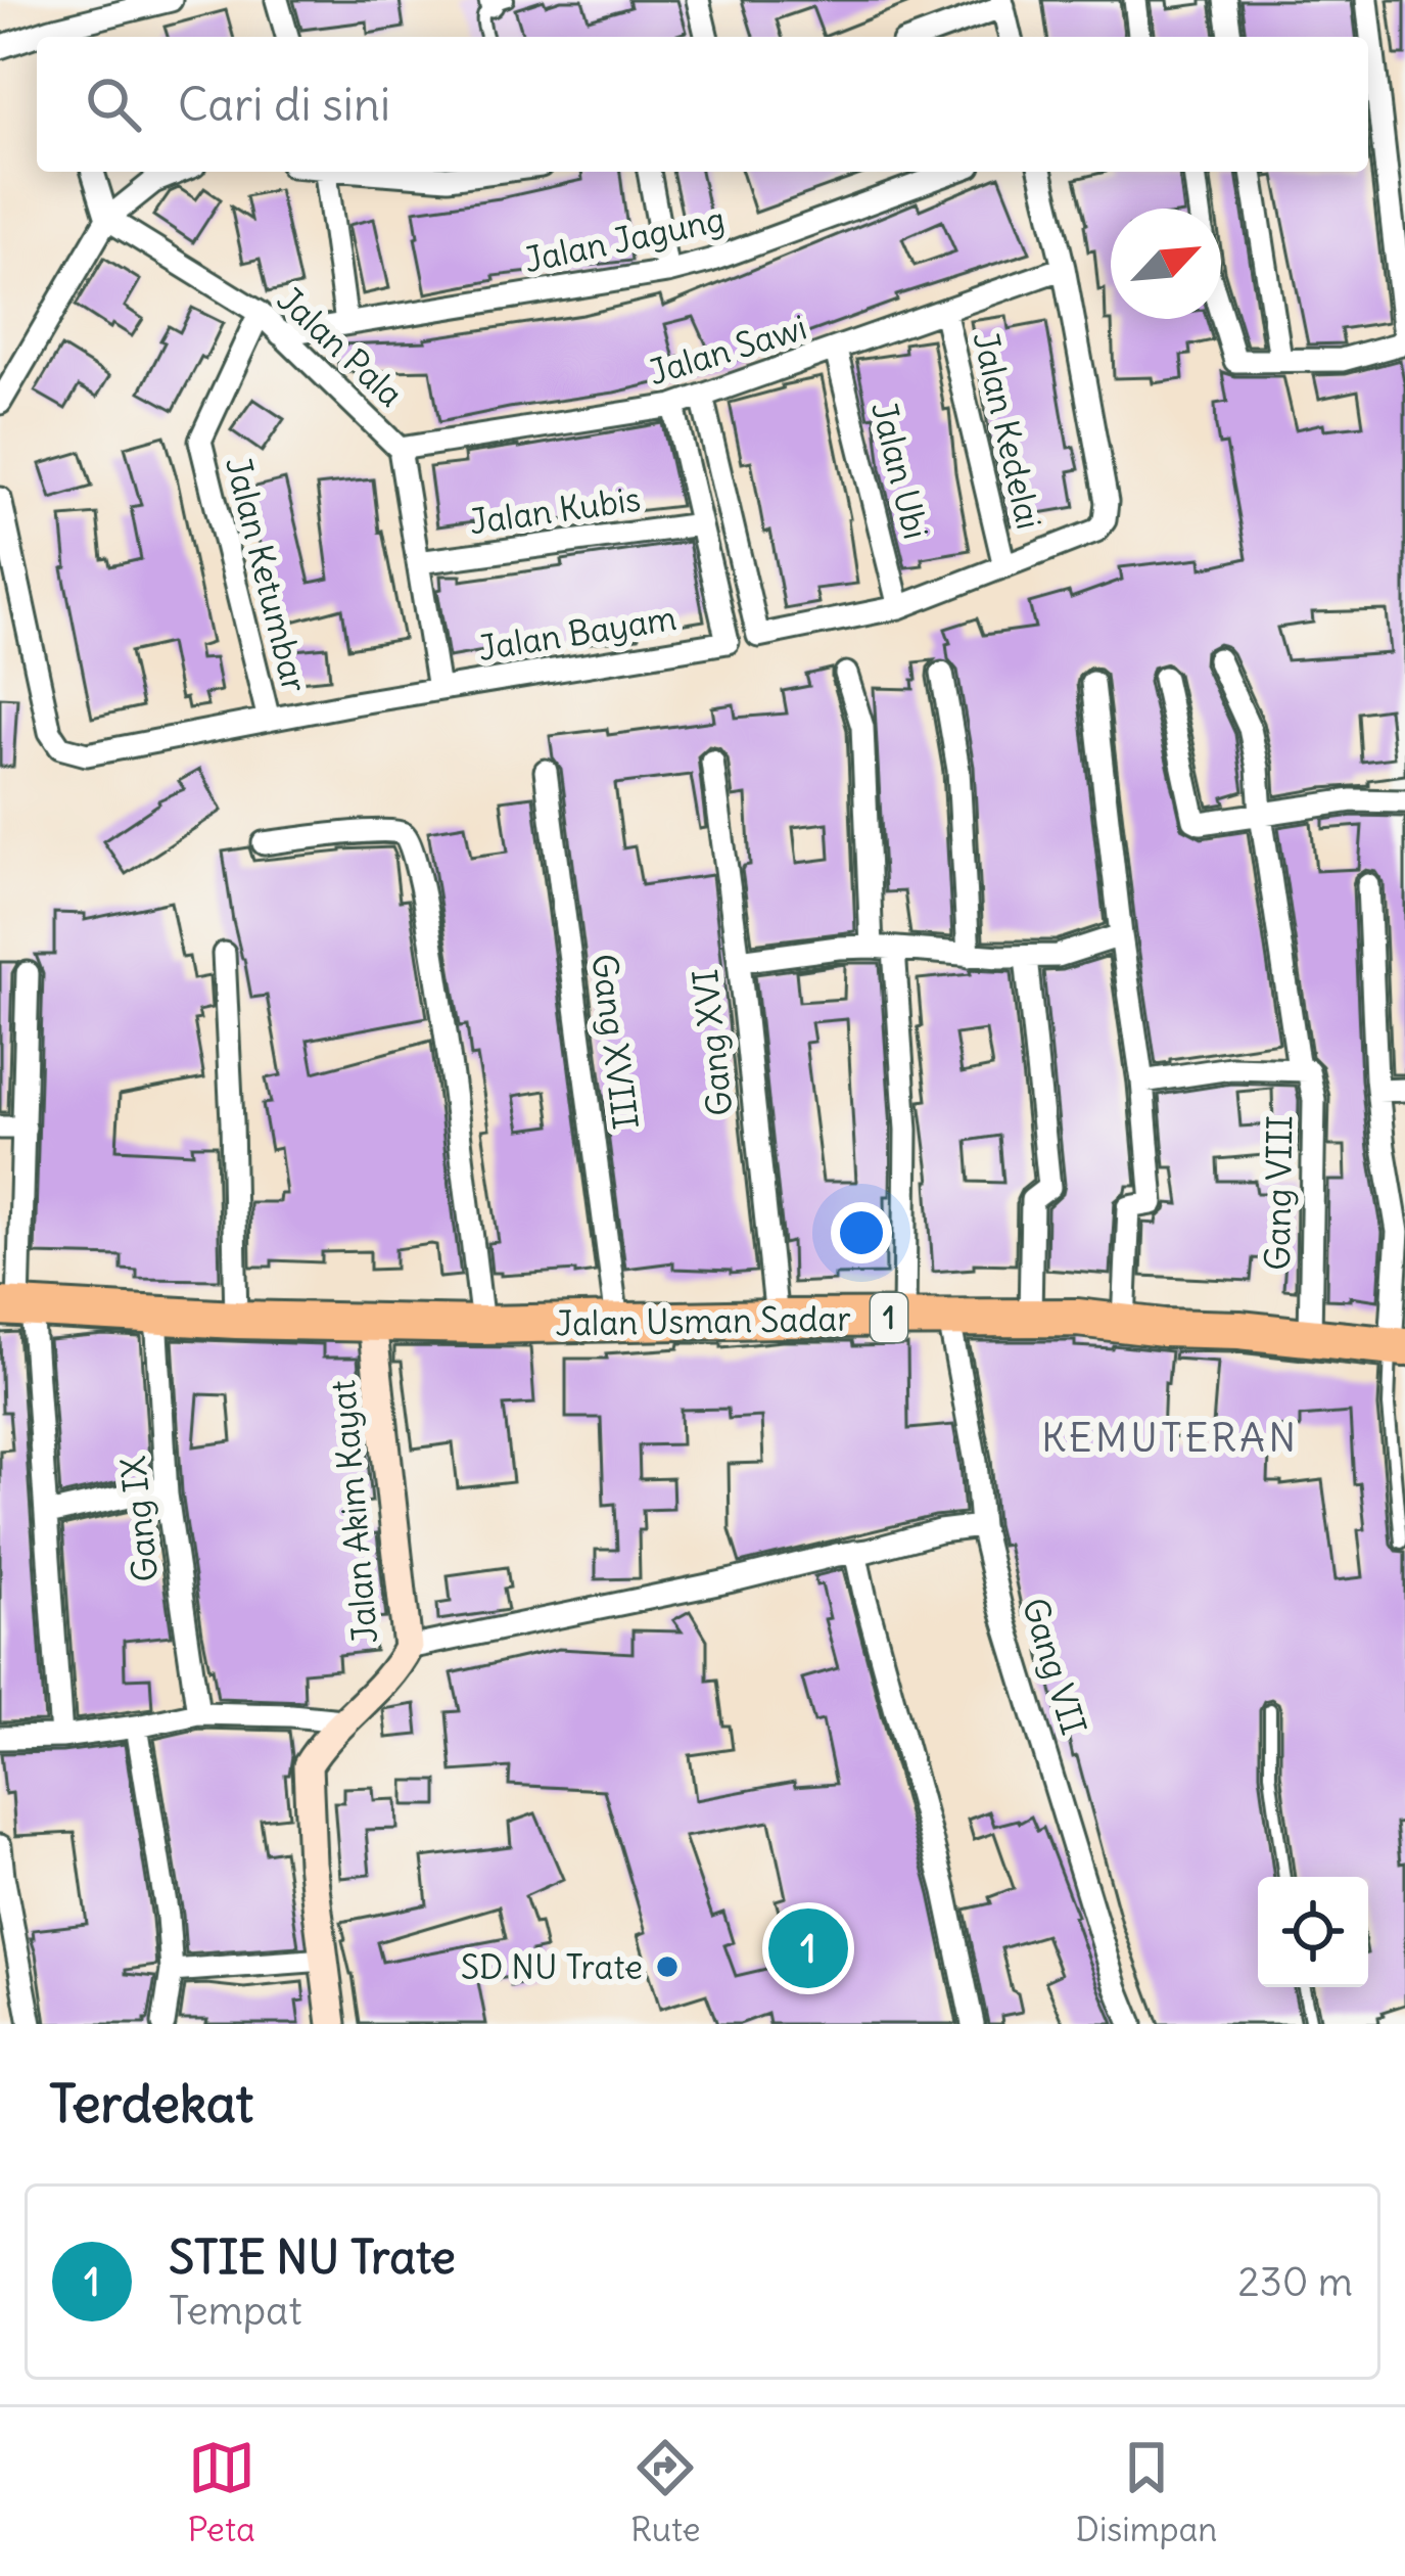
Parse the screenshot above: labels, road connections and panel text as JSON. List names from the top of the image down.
{
  "streets": {
    "highway": ["1", "Jalan Usman Sadar"],
    "main road": ["Jalan Akim Kayat"],
    "street": [
      "Jalan Jagung",
      "Jalan Pala",
      "Jalan Sawi",
      "Jalan Kedelai",
      "Jalan Ubi",
      "Jalan Kubis",
      "Jalan Ketumbar",
      "Jalan Bayam",
      "Gang XVIII",
      "Gang XVI",
      "Gang VIII",
      "Gang IX",
      "Gang VII"
    ]
  },
  "crossings": [
    ["Jalan Jagung", "Jalan Pala"],
    ["Jalan Pala", "Jalan Sawi"],
    ["Jalan Pala", "Jalan Ketumbar"],
    ["Jalan Sawi", "Jalan Kedelai"],
    ["Jalan Sawi", "Jalan Ubi"],
    ["Jalan Kubis", "Jalan Bayam"],
    ["Jalan Ketumbar", "Jalan Bayam"],
    ["Gang XVIII", "Jalan Usman Sadar"],
    ["Gang XVI", "Jalan Usman Sadar"],
    ["Gang VIII", "Jalan Usman Sadar"],
    ["Jalan Usman Sadar", "Jalan Akim Kayat"],
    ["Jalan Usman Sadar", "Gang IX"],
    ["Jalan Usman Sadar", "Gang VII"]
  ],
  "districts": ["KEMUTERAN"],
  "places": ["SD NU Trate"],
  "north": "top right",
  "page": {
    "search": "Cari di sini",
    "pins": "1",
    "heading": "Terdekat",
    "list": [
      {
        "mark": "1",
        "name": "STIE NU Trate",
        "note": "Tempat",
        "value": "230 m"
      }
    ],
    "nav": ["Peta", "Rute", "Disimpan"]
  }
}
